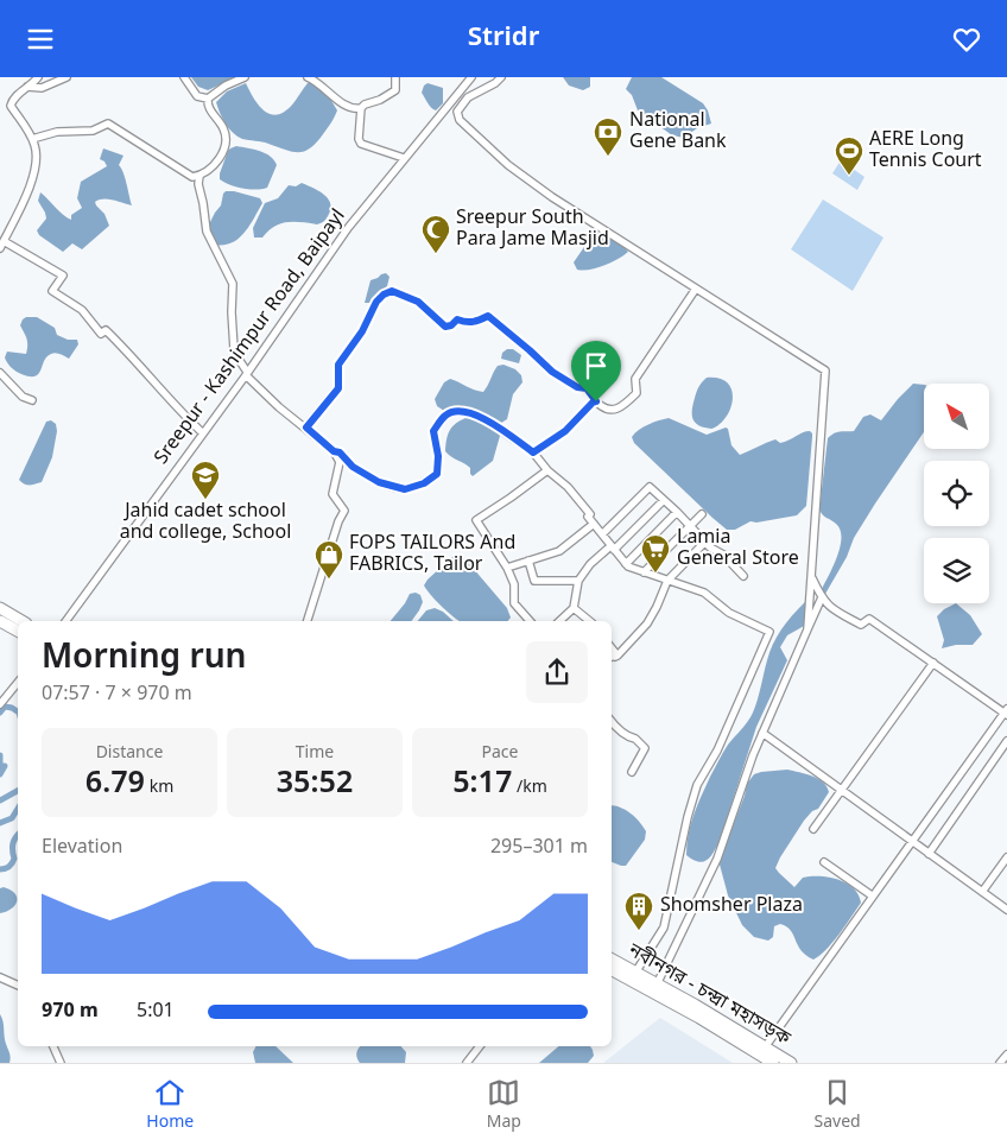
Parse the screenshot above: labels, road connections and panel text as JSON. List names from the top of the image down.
{
  "streets": {
    "highway": ["নবীনগর - চন্দ্রা মহাসড়ক"],
    "street": ["Sreepur - Kashimpur Road, Baipayl"]
  },
  "places": {
    "bank": ["National Gene Bank"],
    "sports": ["AERE Long Tennis Court"],
    "mosque": ["Sreepur South Para Jame Masjid"],
    "school or university": ["Jahid cadet school and college, School"],
    "supermarket": ["Lamia General Store"],
    "shop": ["FOPS TAILORS And FABRICS, Tailor"],
    "building": ["Shomsher Plaza"]
  },
  "north": "top left",
  "page": {
    "header": "Stridr",
    "heading": ["Morning run", "07:57 · 7 × 970 m"],
    "stats": [
      ["Distance", "6.79 km"],
      ["Time", "35:52"],
      ["Pace", "5:17 /km"]
    ],
    "chart": ["Elevation", "295–301 m"],
    "list": [
      {
        "name": "970 m",
        "note": "5:01"
      }
    ],
    "tabs": ["Home", "Map", "Saved"]
  }
}
